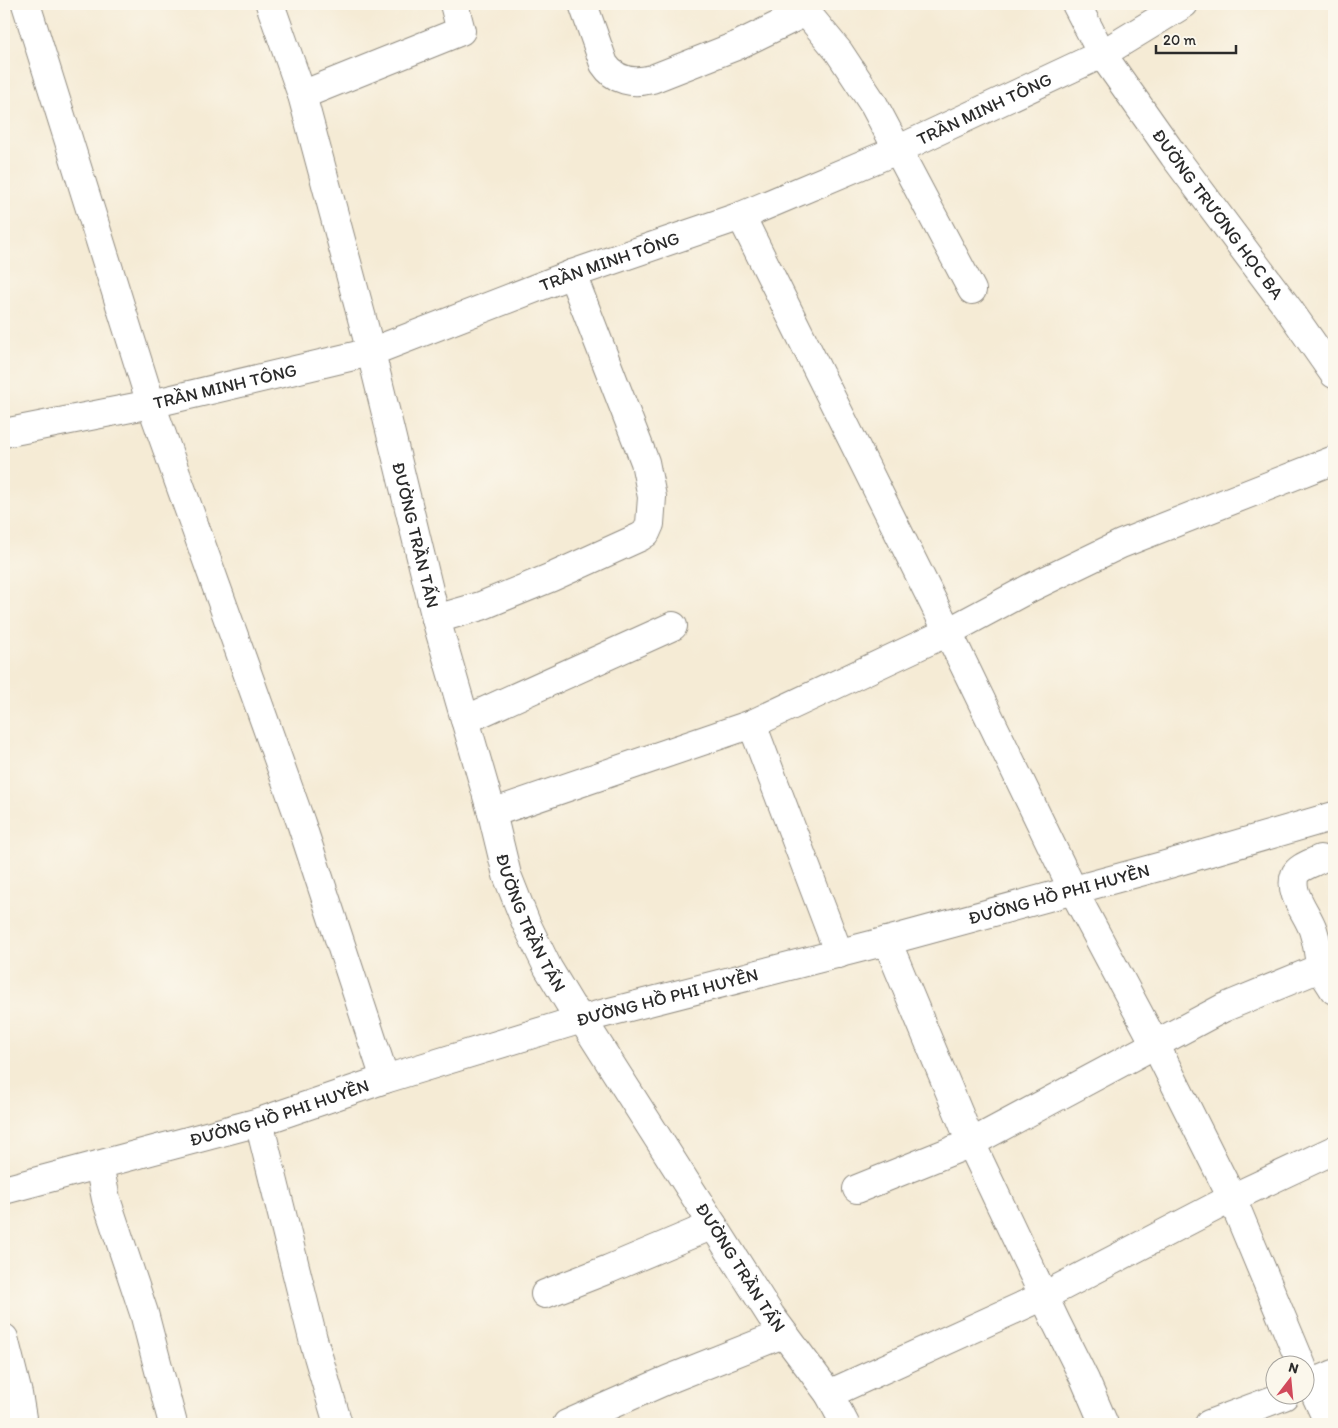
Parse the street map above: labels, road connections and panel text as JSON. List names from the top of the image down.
{
  "streets": {
    "street": [
      "TRẦN MINH TÔNG",
      "ĐƯỜNG TRƯƠNG HỌC BA",
      "ĐƯỜNG TRẦN TẤN",
      "ĐƯỜNG HỒ PHI HUYỀN"
    ]
  },
  "crossings": [
    ["TRẦN MINH TÔNG", "ĐƯỜNG TRƯƠNG HỌC BA"],
    ["TRẦN MINH TÔNG", "ĐƯỜNG TRẦN TẤN"],
    ["ĐƯỜNG TRẦN TẤN", "ĐƯỜNG HỒ PHI HUYỀN"]
  ],
  "scale_bar": "20 m",
  "north": "top"
}
